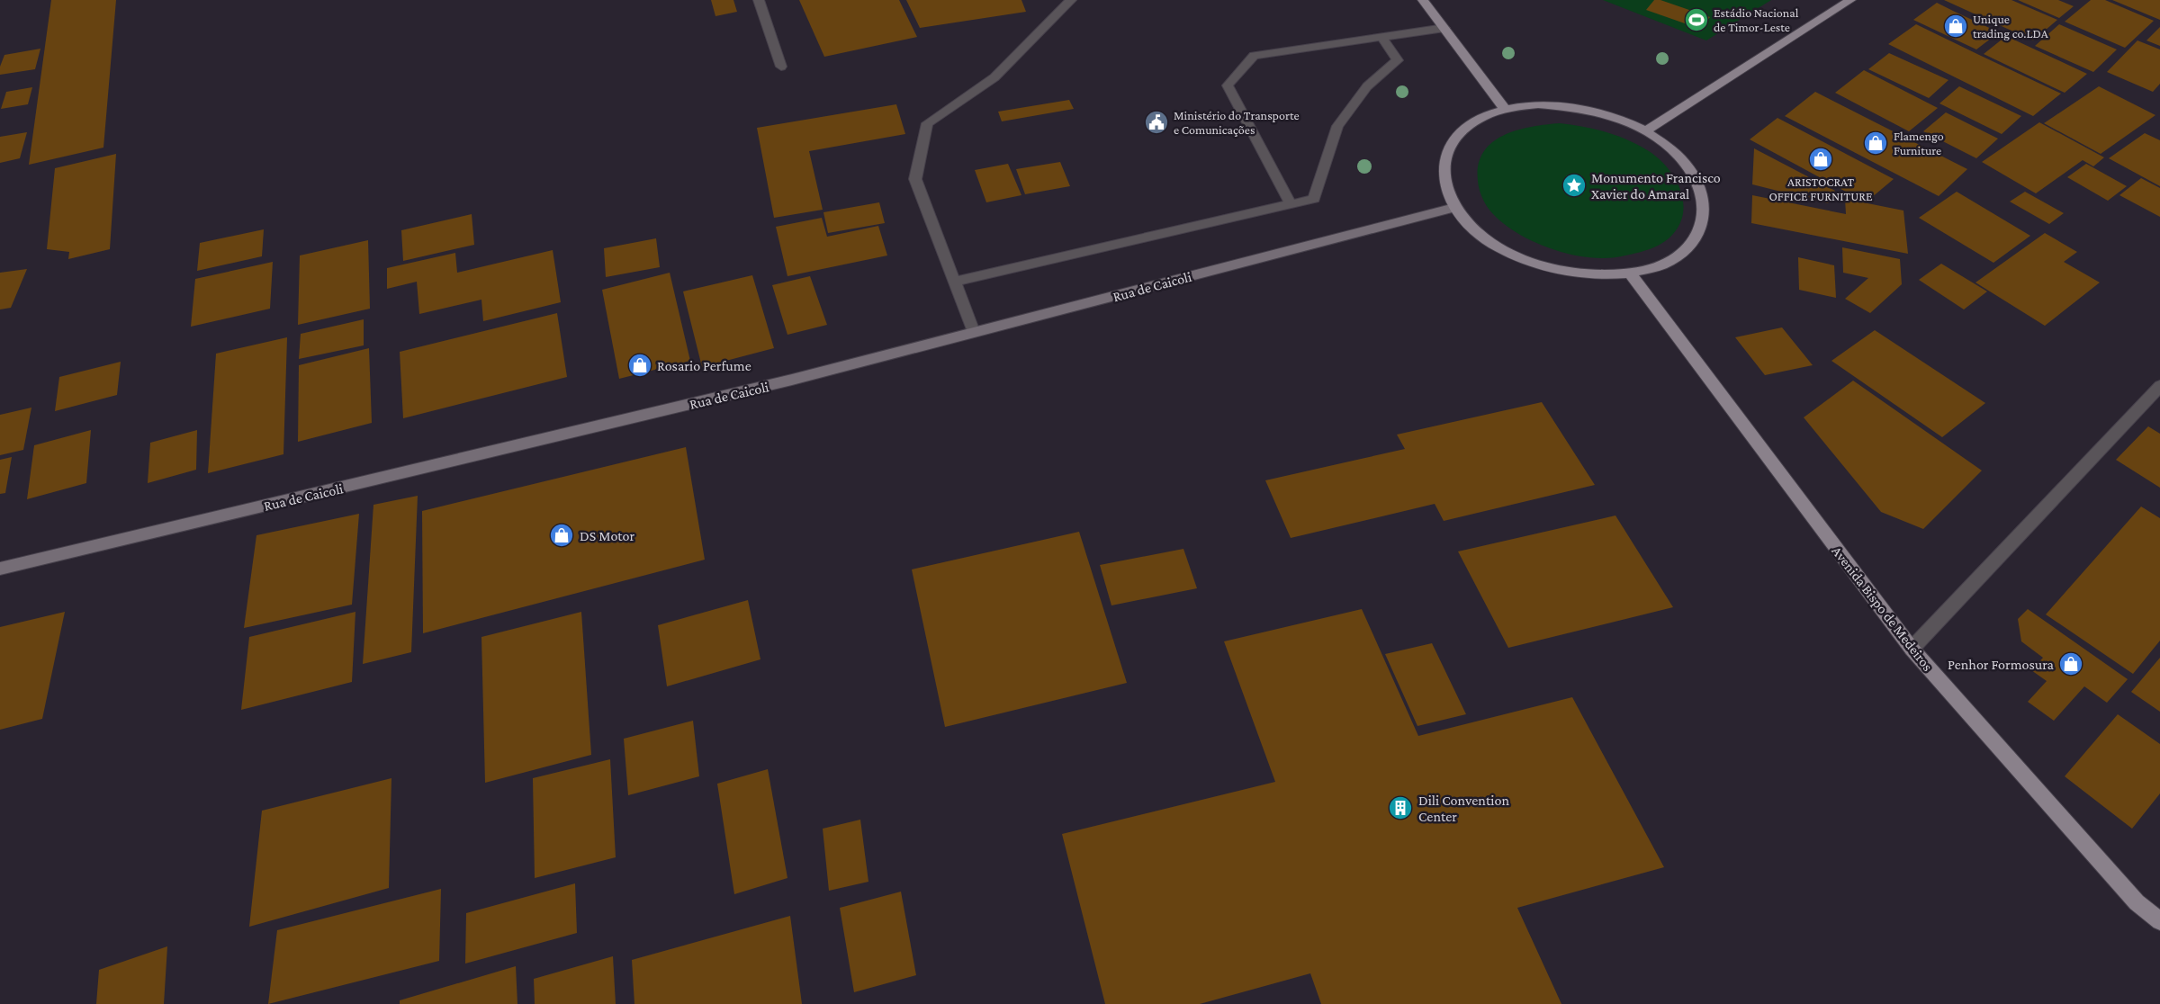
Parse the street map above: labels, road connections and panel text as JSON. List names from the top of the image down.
{
  "streets": {
    "main road": ["Rua de Caicoli", "Avenida Bispo de Medeiros"]
  },
  "places": {
    "sports": ["Estádio Nacional de Timor-Leste"],
    "shop": [
      "Unique trading co.LDA",
      "Flamengo Furniture",
      "ARISTOCRAT OFFICE FURNITURE",
      "Rosario Perfume",
      "DS Motor",
      "Penhor Formosura"
    ],
    "public building": ["Ministério do Transporte e Comunicações"],
    "place": ["Monumento Francisco Xavier do Amaral"],
    "building": ["Dili Convention Center"]
  }
}
